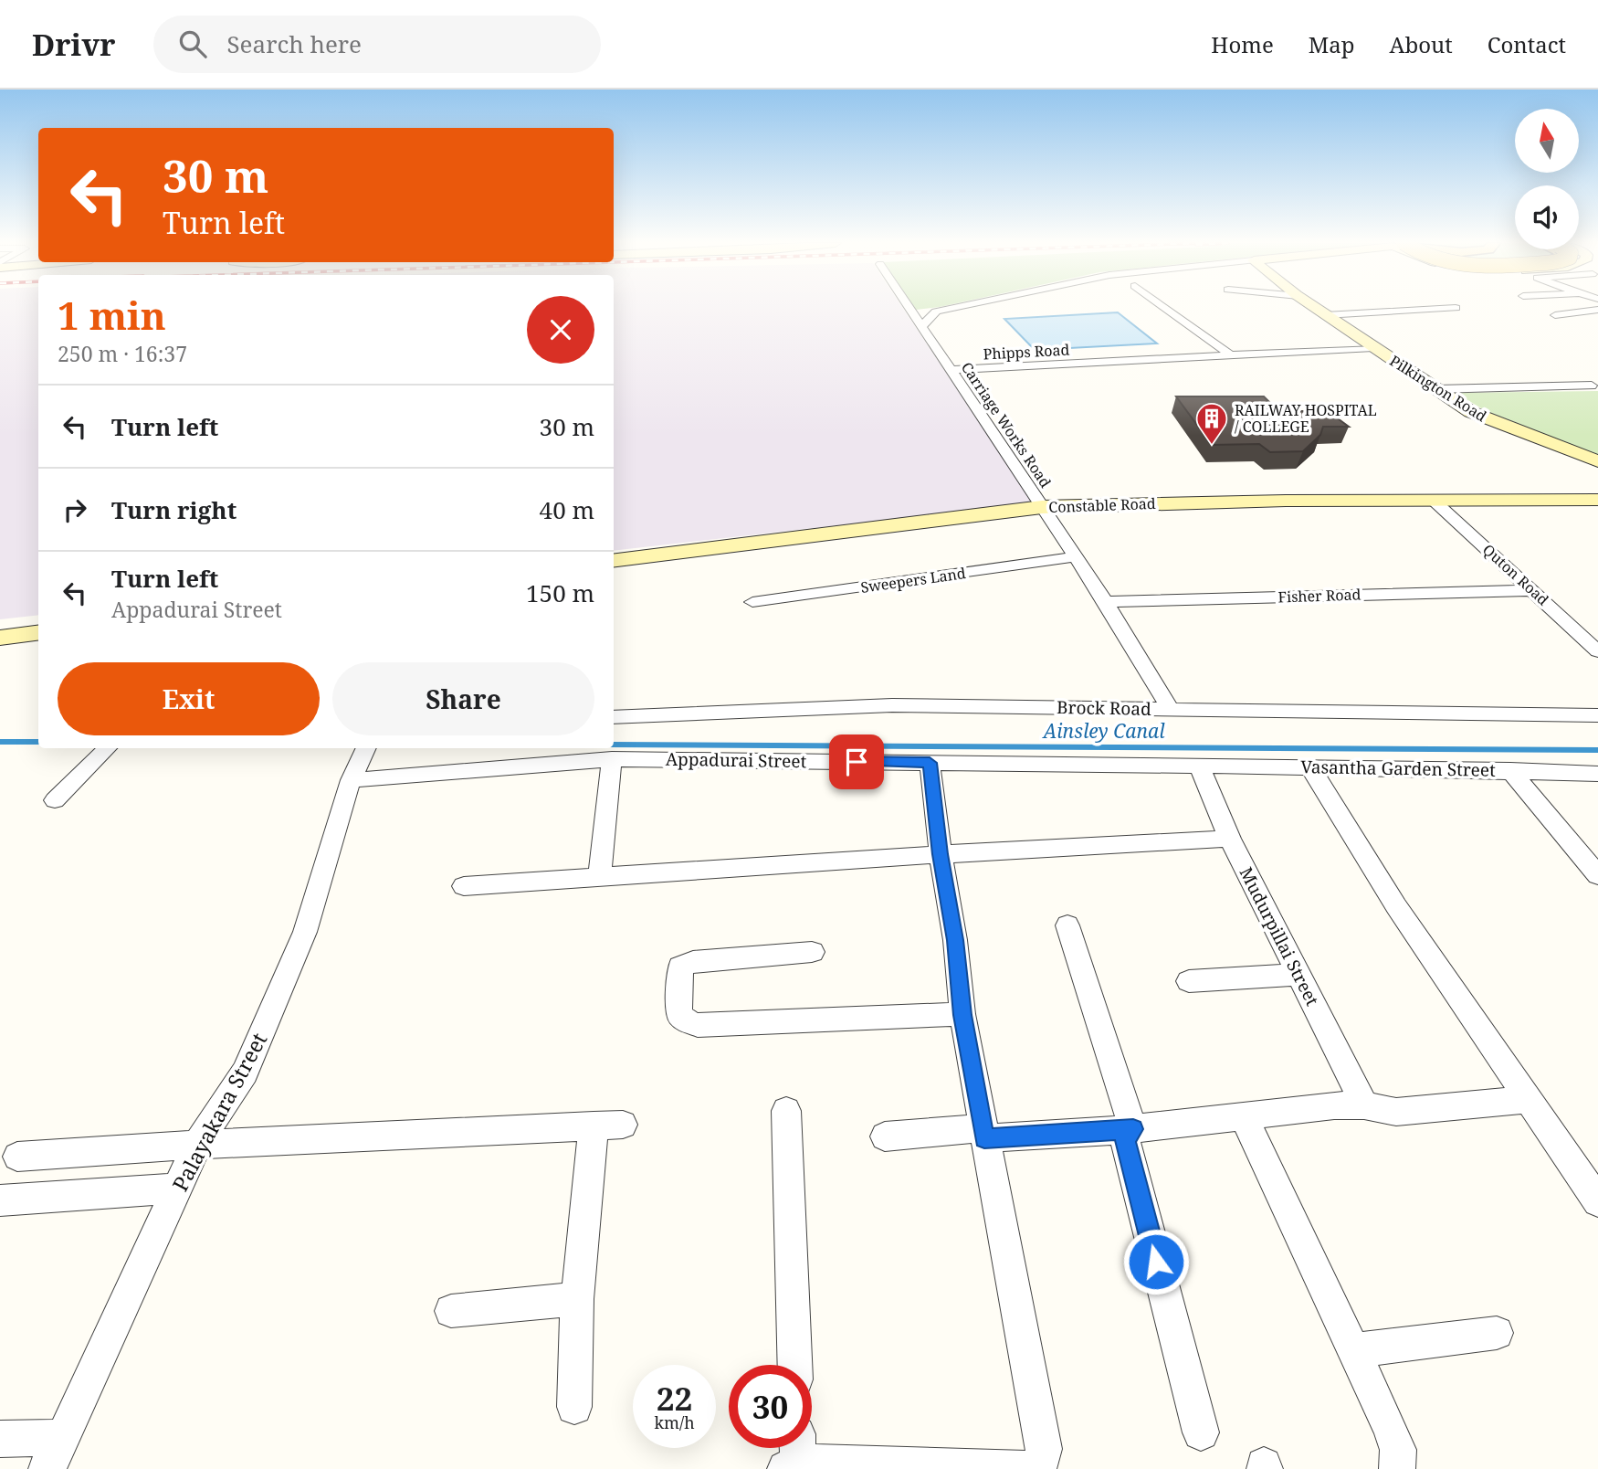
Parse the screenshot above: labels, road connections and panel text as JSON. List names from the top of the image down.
{
  "streets": {
    "street": [
      "Phipps Road",
      "Pilkington Road",
      "Carriage Works Road",
      "Constable Road",
      "Quton Road",
      "Sweepers Land",
      "Fisher Road",
      "Brock Road",
      "Appadurai Street",
      "Vasantha Garden Street",
      "Mudurpillai Street",
      "Palayakara Street"
    ]
  },
  "crossings": [
    ["Phipps Road", "Pilkington Road"],
    ["Phipps Road", "Carriage Works Road"],
    ["Carriage Works Road", "Constable Road"],
    ["Constable Road", "Quton Road"],
    ["Quton Road", "Fisher Road"],
    ["Appadurai Street", "Vasantha Garden Street"],
    ["Appadurai Street", "Mudurpillai Street"],
    ["Appadurai Street", "Palayakara Street"],
    ["Vasantha Garden Street", "Mudurpillai Street"]
  ],
  "water": ["Ainsley Canal"],
  "places": {
    "building": ["RAILWAY HOSPITAL / COLLEGE"]
  },
  "north": "top",
  "page": {
    "header": "Drivr",
    "search": "Search here",
    "nav": [
      "Home",
      "Map",
      "About",
      "Contact"
    ],
    "turn": ["30 m", "Turn left"],
    "heading": ["1 min", "250 m · 16:37"],
    "list": [
      {
        "name": "Turn left",
        "value": "30 m"
      },
      {
        "name": "Turn right",
        "value": "40 m"
      },
      {
        "name": "Turn left",
        "note": "Appadurai Street",
        "value": "150 m"
      }
    ],
    "buttons": ["Exit", "Share"],
    "speed": "22 km/h",
    "limit": "30"
  }
}
